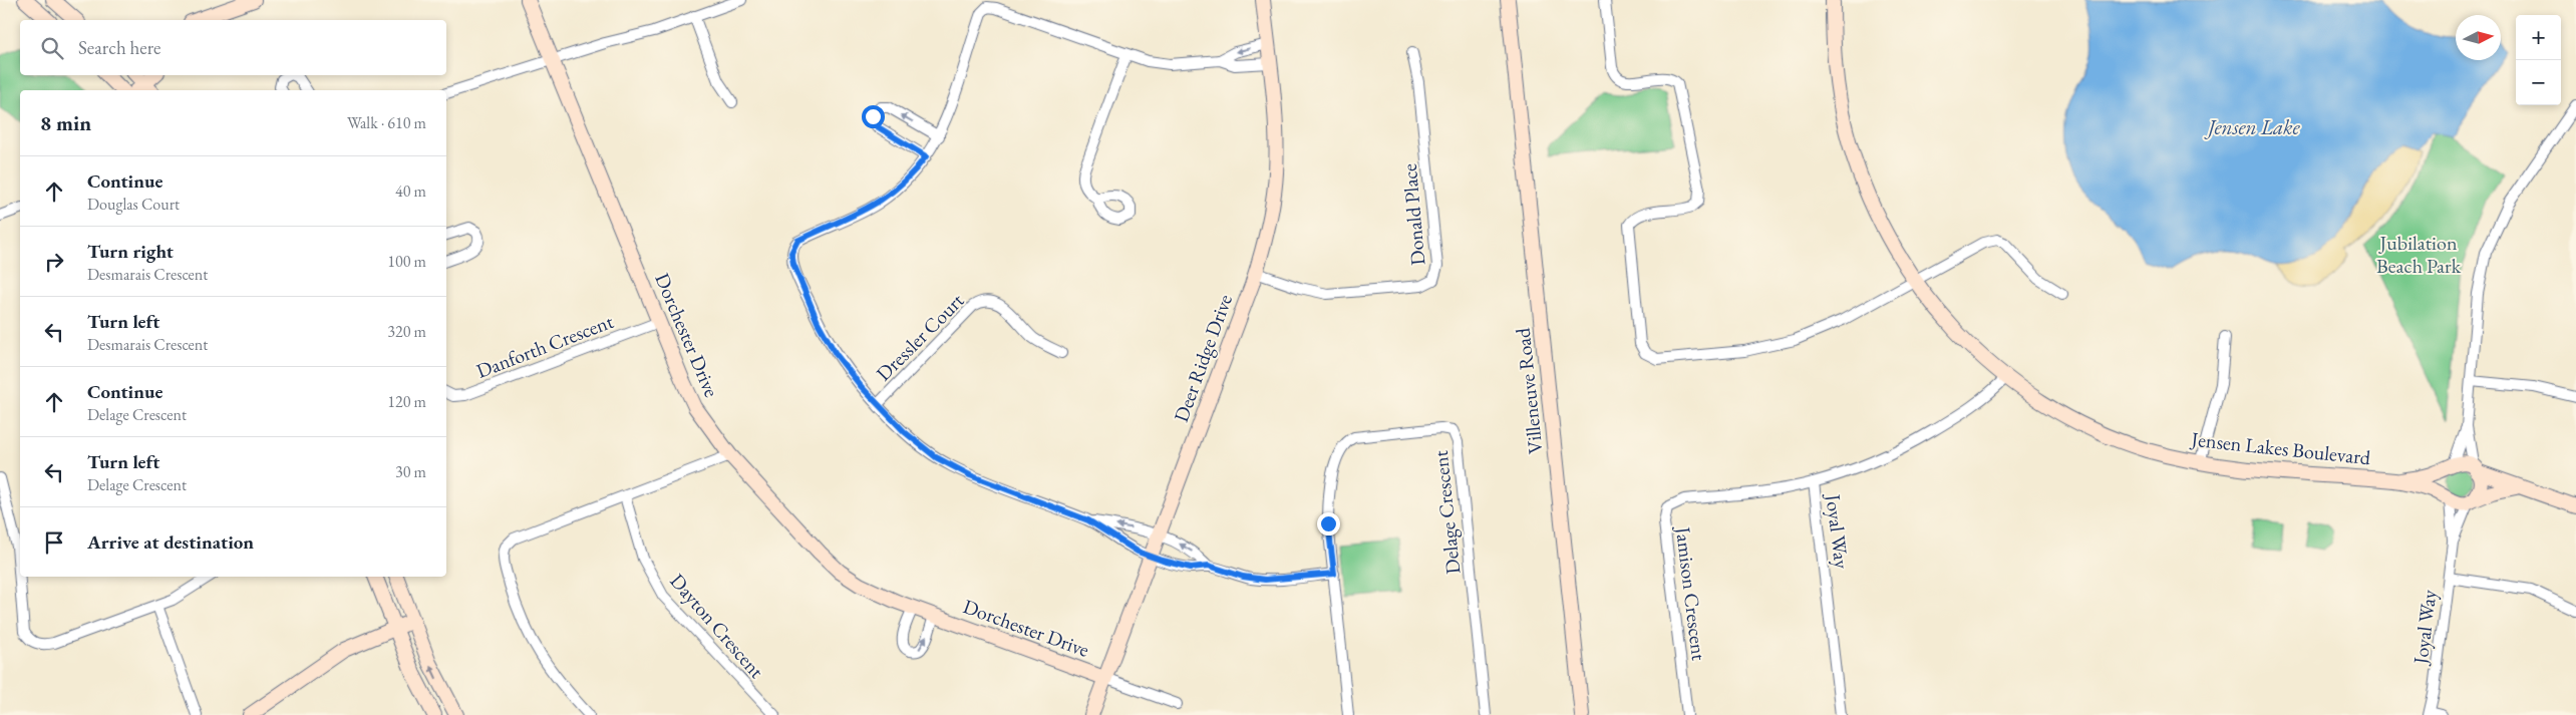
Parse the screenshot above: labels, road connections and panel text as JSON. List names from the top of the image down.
{
  "streets": {
    "street": [
      "Donald Place",
      "Dorchester Drive",
      "Dressler Court",
      "Danforth Crescent",
      "Deer Ridge Drive",
      "Villeneuve Road",
      "Jensen Lakes Boulevard",
      "Delage Crescent",
      "Joyal Way",
      "Jamison Crescent",
      "Dayton Crescent"
    ]
  },
  "crossings": [
    ["Donald Place", "Deer Ridge Drive"],
    ["Dorchester Drive", "Danforth Crescent"],
    ["Dorchester Drive", "Deer Ridge Drive"],
    ["Jensen Lakes Boulevard", "Joyal Way"],
    ["Joyal Way", "Jamison Crescent"]
  ],
  "water": ["Jensen Lake"],
  "parks": ["Jubilation Beach Park"],
  "north": "right",
  "page": {
    "map_buttons": ["+", "−"],
    "search": "Search here",
    "heading": ["8 min", "Walk · 610 m"],
    "list": [
      ["Continue", "Douglas Court", "40 m"],
      ["Turn right", "Desmarais Crescent", "100 m"],
      ["Turn left", "Desmarais Crescent", "320 m"],
      ["Continue", "Delage Crescent", "120 m"],
      ["Turn left", "Delage Crescent", "30 m"],
      "Arrive at destination"
    ]
  }
}
